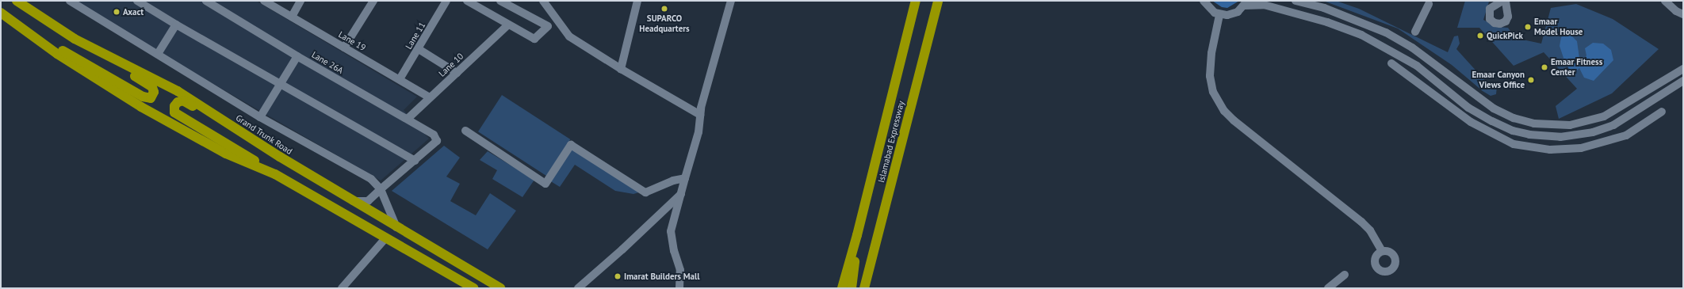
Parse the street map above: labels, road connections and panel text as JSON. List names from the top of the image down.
{
  "streets": {
    "highway": ["Grand Trunk Road", "Islamabad Expressway"],
    "street": [
      "Lane 11",
      "Lane 19",
      "Lane 26A",
      "Lane 10"
    ]
  },
  "crossings": [
    ["Lane 11", "Lane 19"],
    ["Lane 19", "Lane 10"],
    ["Lane 26A", "Lane 10"]
  ],
  "places": [
    "SUPARCO Headquarters",
    "Axact",
    "Emaar Model House",
    "QuickPick",
    "Emaar Fitness Center",
    "Emaar Canyon Views Office",
    "Imarat Builders Mall"
  ]
}
